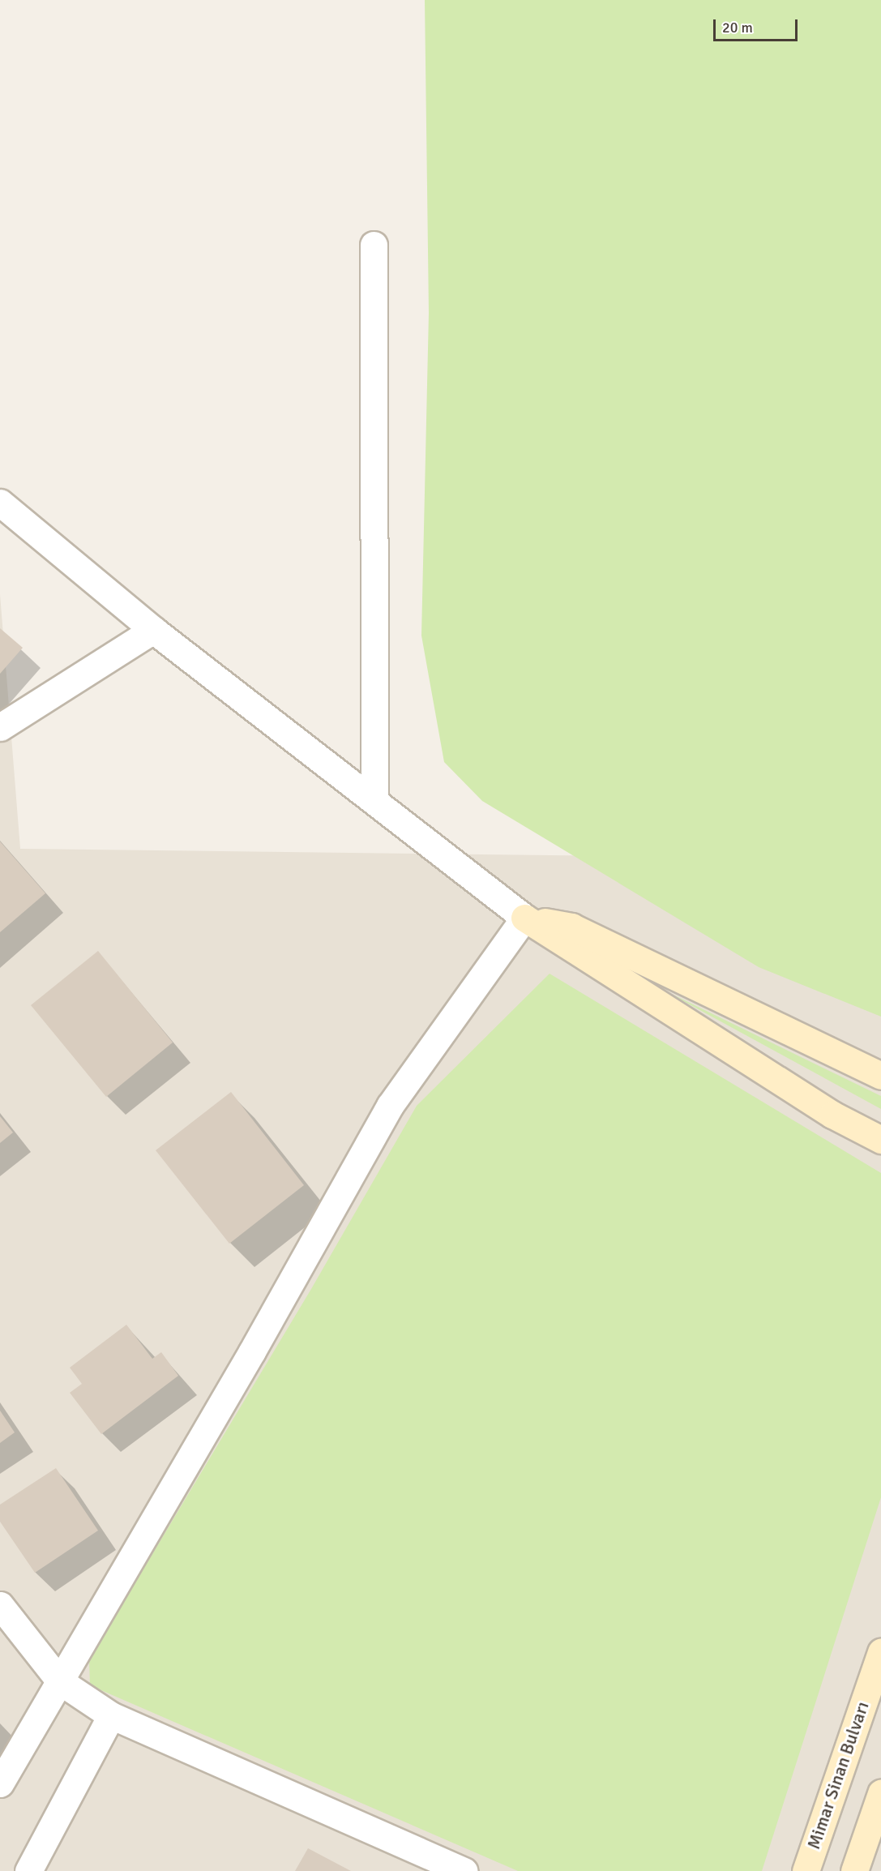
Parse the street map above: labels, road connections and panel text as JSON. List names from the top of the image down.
{
  "streets": {
    "main road": ["Mimar Sinan Bulvarı"]
  },
  "scale_bar": "20 m"
}
